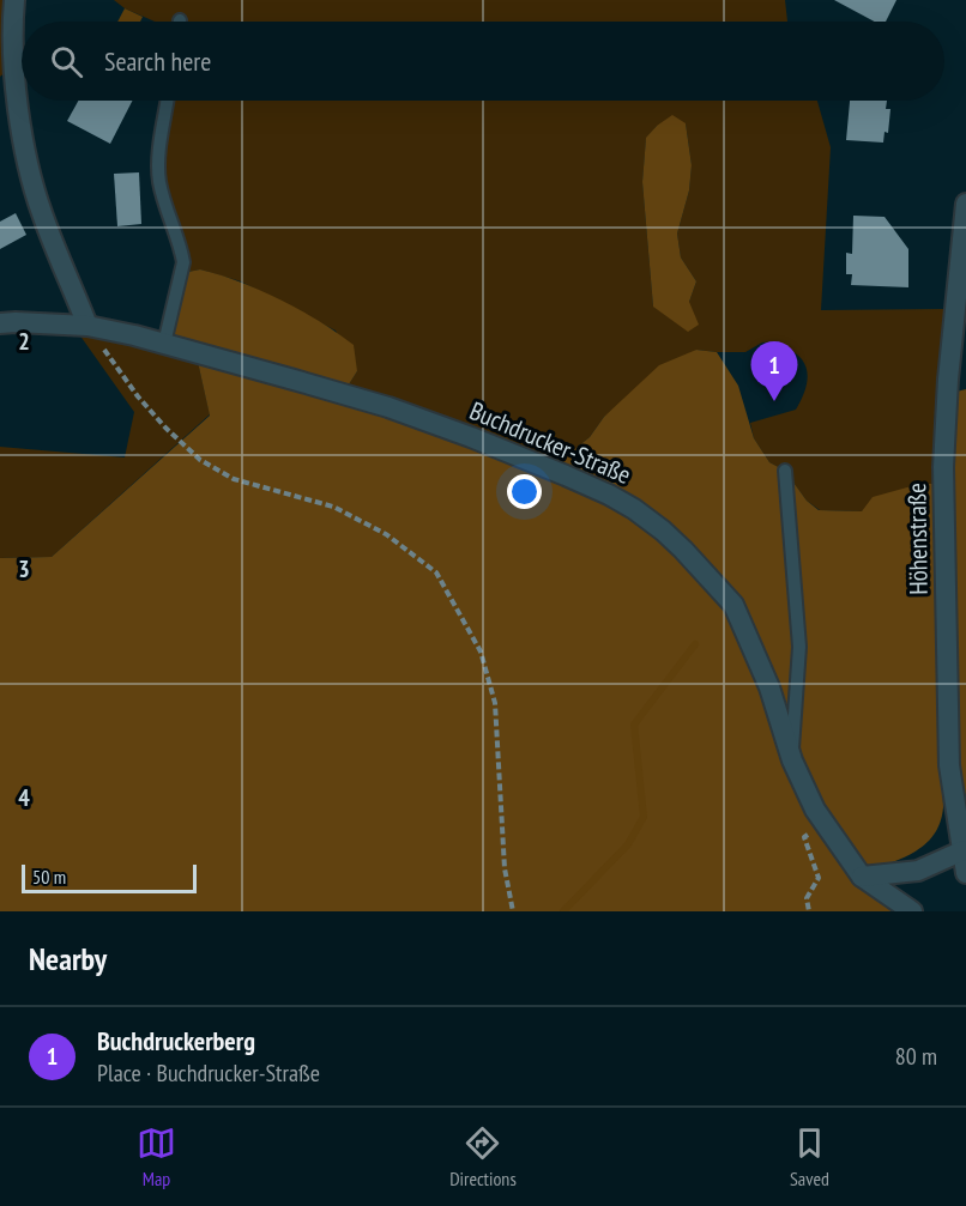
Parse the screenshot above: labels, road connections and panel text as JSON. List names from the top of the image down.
{
  "streets": {
    "street": ["Buchdrucker-Straße", "Höhenstraße"]
  },
  "scale_bar": "50 m",
  "page": {
    "search": "Search here",
    "pins": "1",
    "scale": "50 m",
    "heading": "Nearby",
    "list": [
      {
        "mark": "1",
        "name": "Buchdruckerberg",
        "note": "Place · Buchdrucker-Straße",
        "value": "80 m"
      }
    ],
    "nav": ["Map", "Directions", "Saved"]
  },
  "grid": {
    "rows": ["2", "3", "4"]
  }
}
